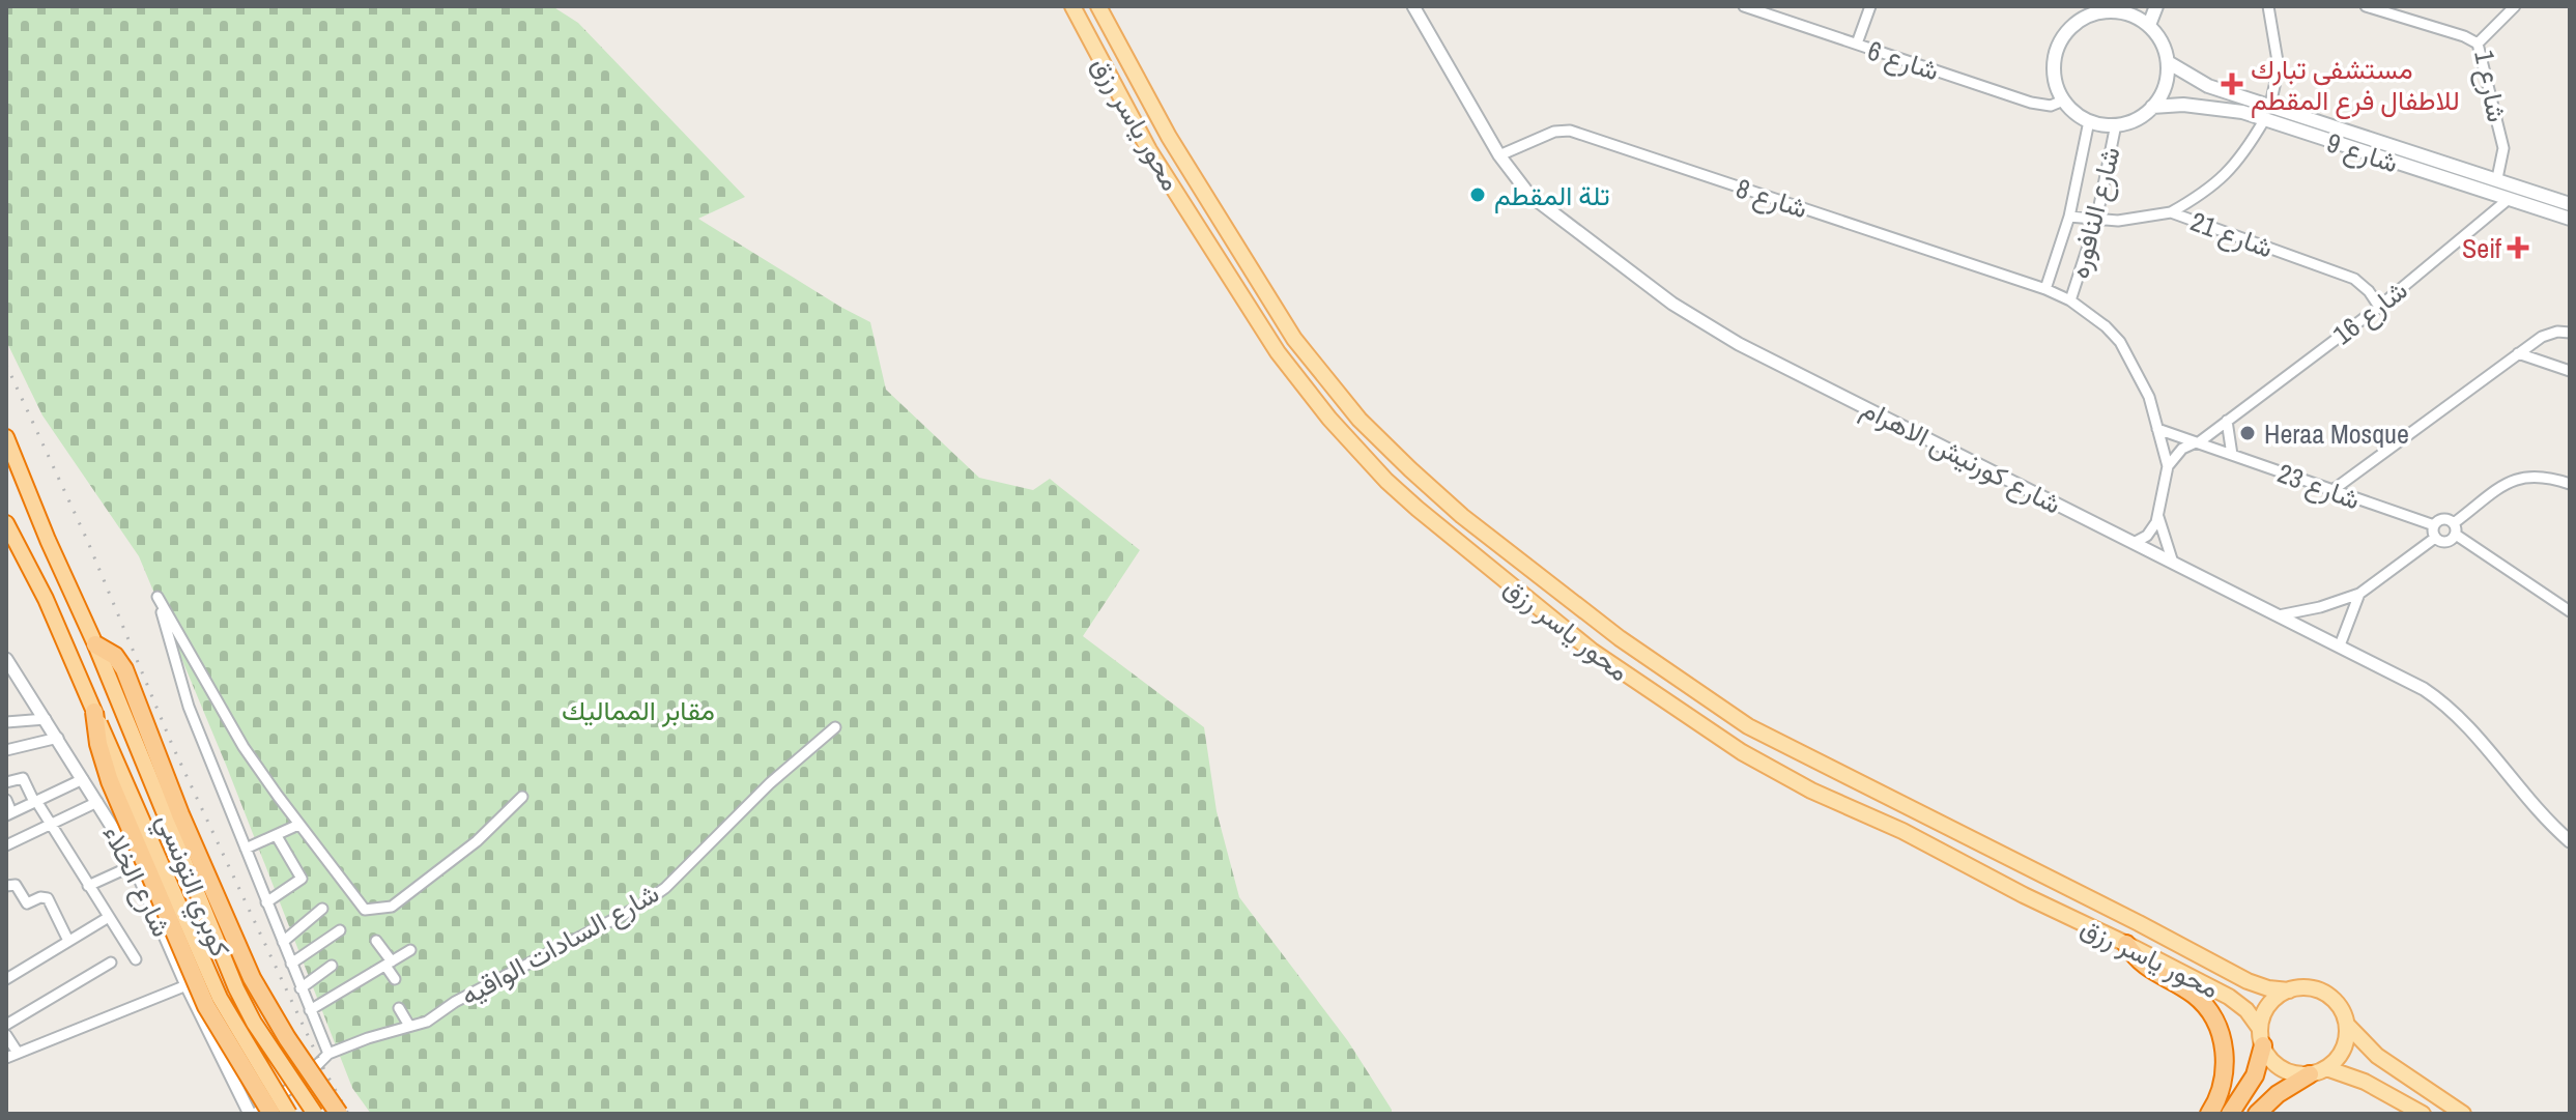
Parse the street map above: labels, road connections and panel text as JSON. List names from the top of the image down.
{
  "streets": {
    "highway": ["كوبري التونسي"],
    "main road": ["محور ياسر رزق", "شارع 9"],
    "street": [
      "شارع 6",
      "شارع 1",
      "شارع 8",
      "شارع النافوره",
      "شارع 21",
      "شارع 16",
      "شارع كورنيش الاهرام",
      "شارع 23",
      "شارع الخلاء",
      "شارع السادات الواقيه"
    ]
  },
  "crossings": [
    ["شارع 6", "شارع 9"],
    ["شارع 6", "شارع النافوره"],
    ["شارع 1", "شارع 9"],
    ["شارع 9", "شارع النافوره"],
    ["شارع 9", "شارع 16"],
    ["شارع 8", "شارع النافوره"],
    ["شارع 8", "شارع كورنيش الاهرام"],
    ["شارع النافوره", "شارع 21"],
    ["شارع النافوره", "شارع كورنيش الاهرام"],
    ["شارع النافوره", "شارع 23"],
    ["شارع 21", "شارع 16"],
    ["شارع 16", "شارع 23"],
    ["شارع الخلاء", "شارع السادات الواقيه"]
  ],
  "parks": ["مقابر المماليك"],
  "places": {
    "health": ["مستشفى تبارك للاطفال فرع المقطم", "Seif"],
    "other": ["تلة المقطم", "Heraa Mosque"]
  }
}
